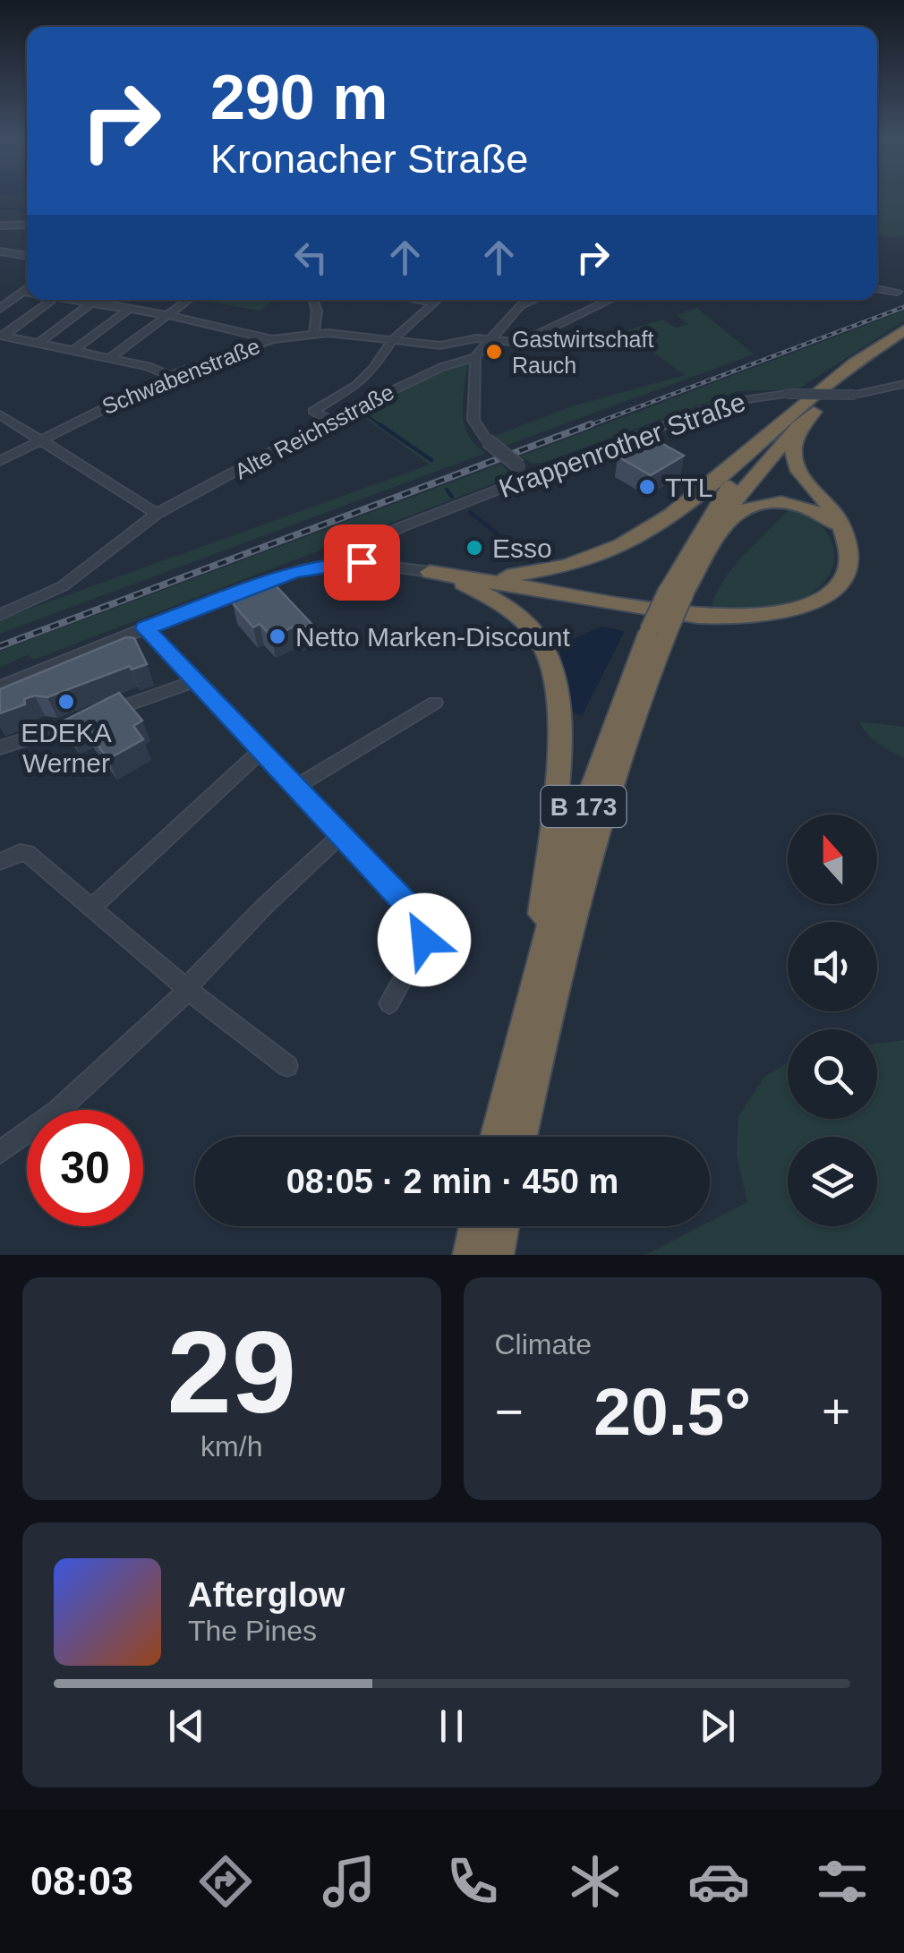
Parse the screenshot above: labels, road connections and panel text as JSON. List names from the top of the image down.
{
  "streets": {
    "highway": ["B 173"],
    "street": ["Schwabenstraße", "Alte Reichsstraße", "Krappenrother Straße"]
  },
  "places": [
    "Gastwirtschaft Rauch",
    "TTL",
    "Esso",
    "Netto Marken-Discount",
    "EDEKA Werner"
  ],
  "north": "top",
  "page": {
    "turn": ["290 m", "Kronacher Straße"],
    "limit": "30",
    "trip": "08:05 · 2 min · 450 m",
    "tile": [
      ["29", "km/h"],
      "Climate"
    ],
    "heat": ["−", "20.5°", "+"],
    "song": ["Afterglow", "The Pines"],
    "tabs": "08:03"
  }
}
